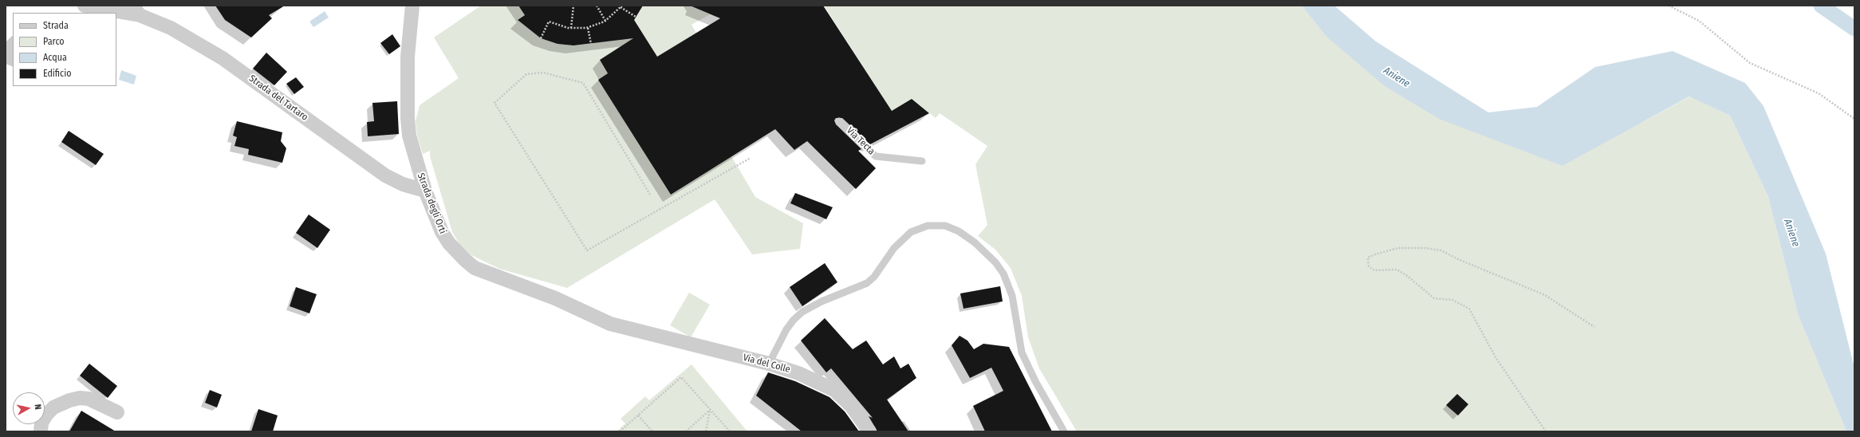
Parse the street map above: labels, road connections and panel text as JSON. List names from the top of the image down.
{
  "streets": {
    "street": ["Strada del Tartaro", "Strada degli Orti", "Via del Colle"],
    "lane": ["Via Tecta"]
  },
  "crossings": [
    ["Strada del Tartaro", "Strada degli Orti"],
    ["Strada degli Orti", "Via del Colle"]
  ],
  "water": ["Aniene"],
  "legend": [
    "Strada",
    "Parco",
    "Acqua",
    "Edificio"
  ],
  "north": "right"
}
